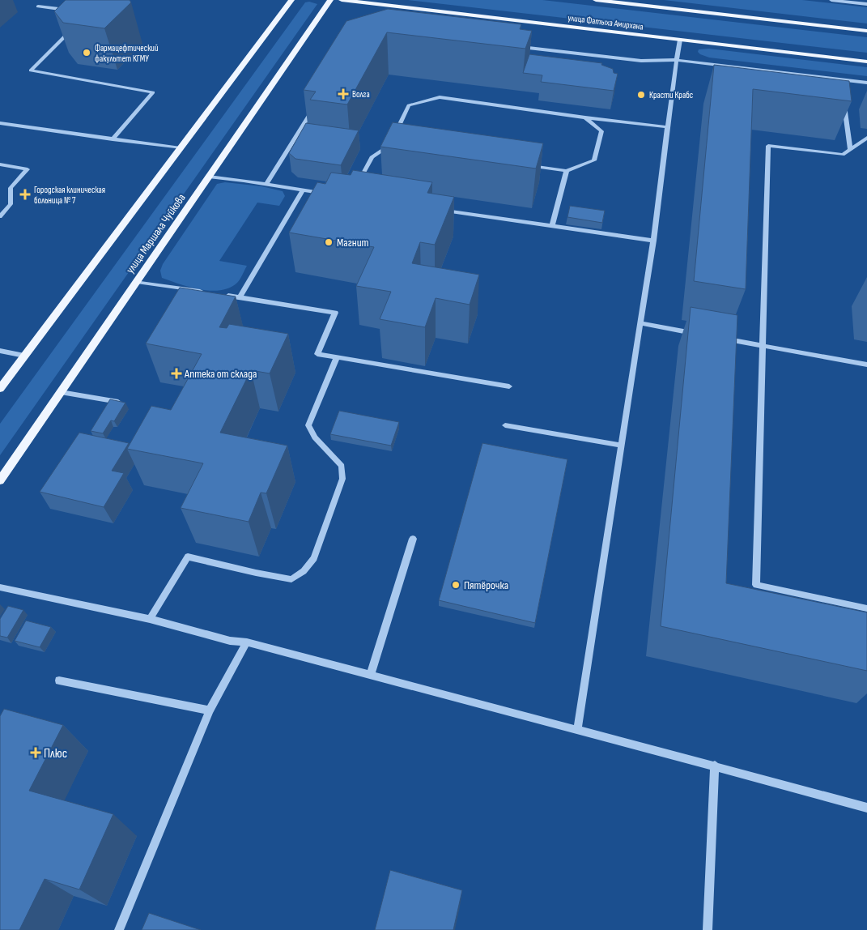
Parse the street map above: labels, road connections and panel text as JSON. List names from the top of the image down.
{
  "streets": {
    "main road": ["улица Фатыха Амирхана", "улица Маршала Чуйкова"]
  },
  "places": {
    "other": [
      "Фармацефтический факультет КГМУ",
      "Красти Крабс",
      "Магнит",
      "Пятёрочка"
    ],
    "health": [
      "Волга",
      "Городская клиническая больница № 7",
      "Аптека от склада",
      "Плюс"
    ]
  }
}
